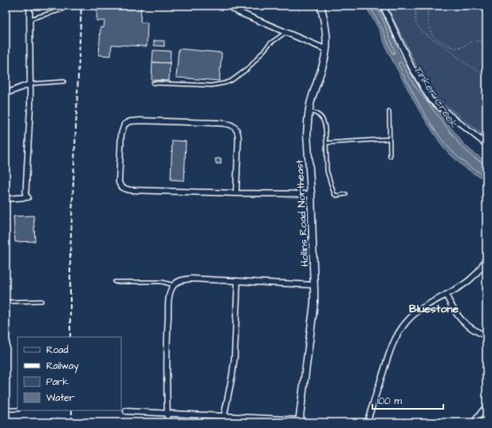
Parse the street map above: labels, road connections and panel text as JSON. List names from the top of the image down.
{
  "streets": {
    "main road": ["Hollins Road Northeast"]
  },
  "districts": ["Bluestone"],
  "water": ["Tinker Creek"],
  "legend": [
    "Road",
    "Railway",
    "Park",
    "Water"
  ],
  "scale_bar": "100 m"
}
